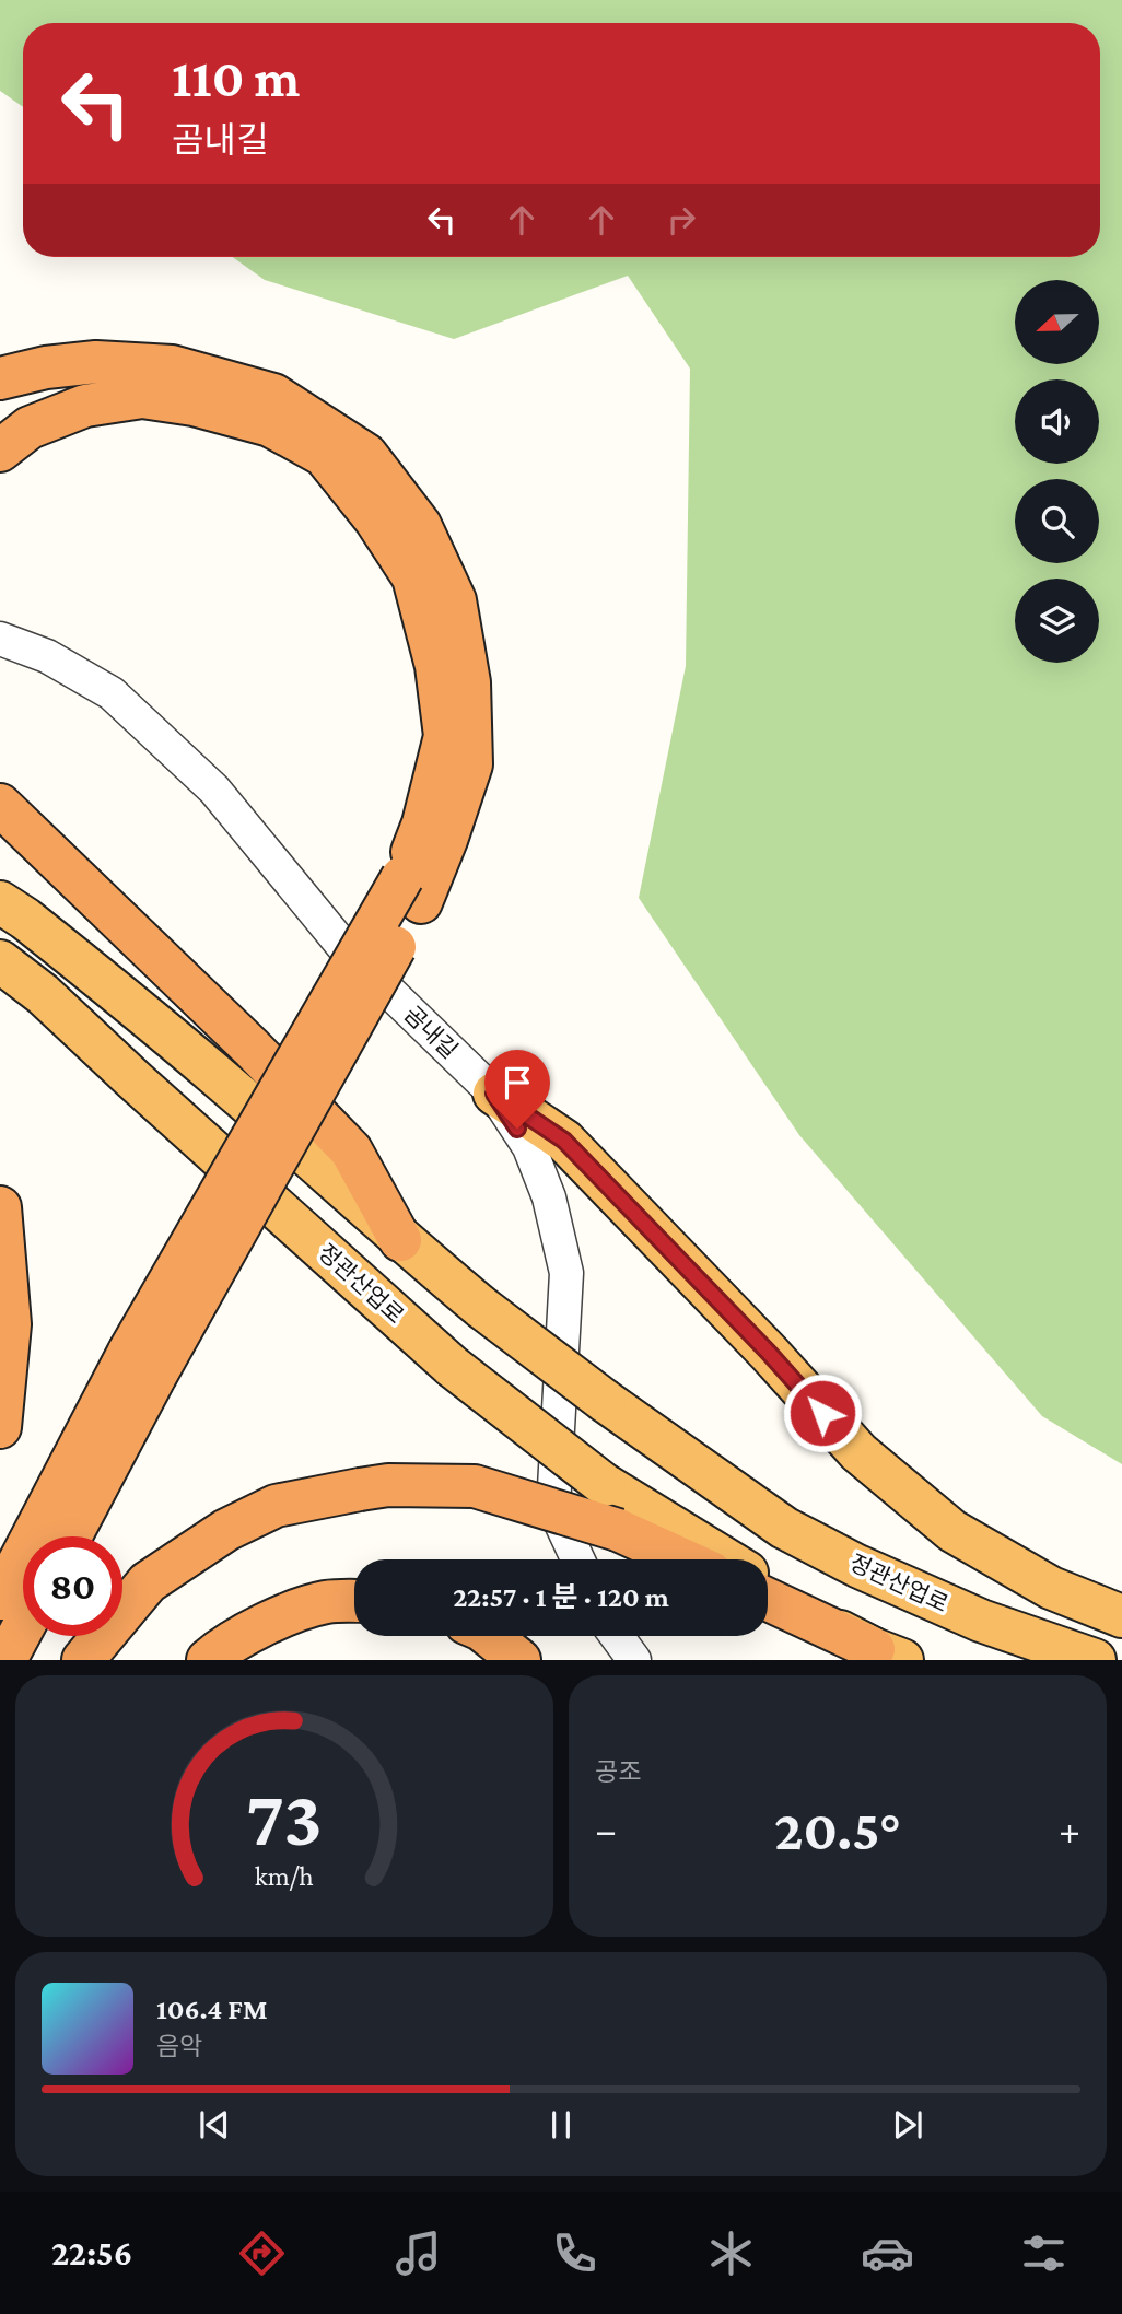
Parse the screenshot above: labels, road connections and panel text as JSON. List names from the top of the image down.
{
  "streets": {
    "highway": ["정관산업로"],
    "street": ["곰내길"]
  },
  "north": "left",
  "page": {
    "turn": ["110 m", "곰내길"],
    "limit": "80",
    "trip": "22:57 · 1 분 · 120 m",
    "tile": "공조",
    "heat": ["−", "20.5°", "+"],
    "song": ["106.4 FM", "음악"],
    "tabs": "22:56",
    "gauge": ["73", "km/h"]
  }
}
